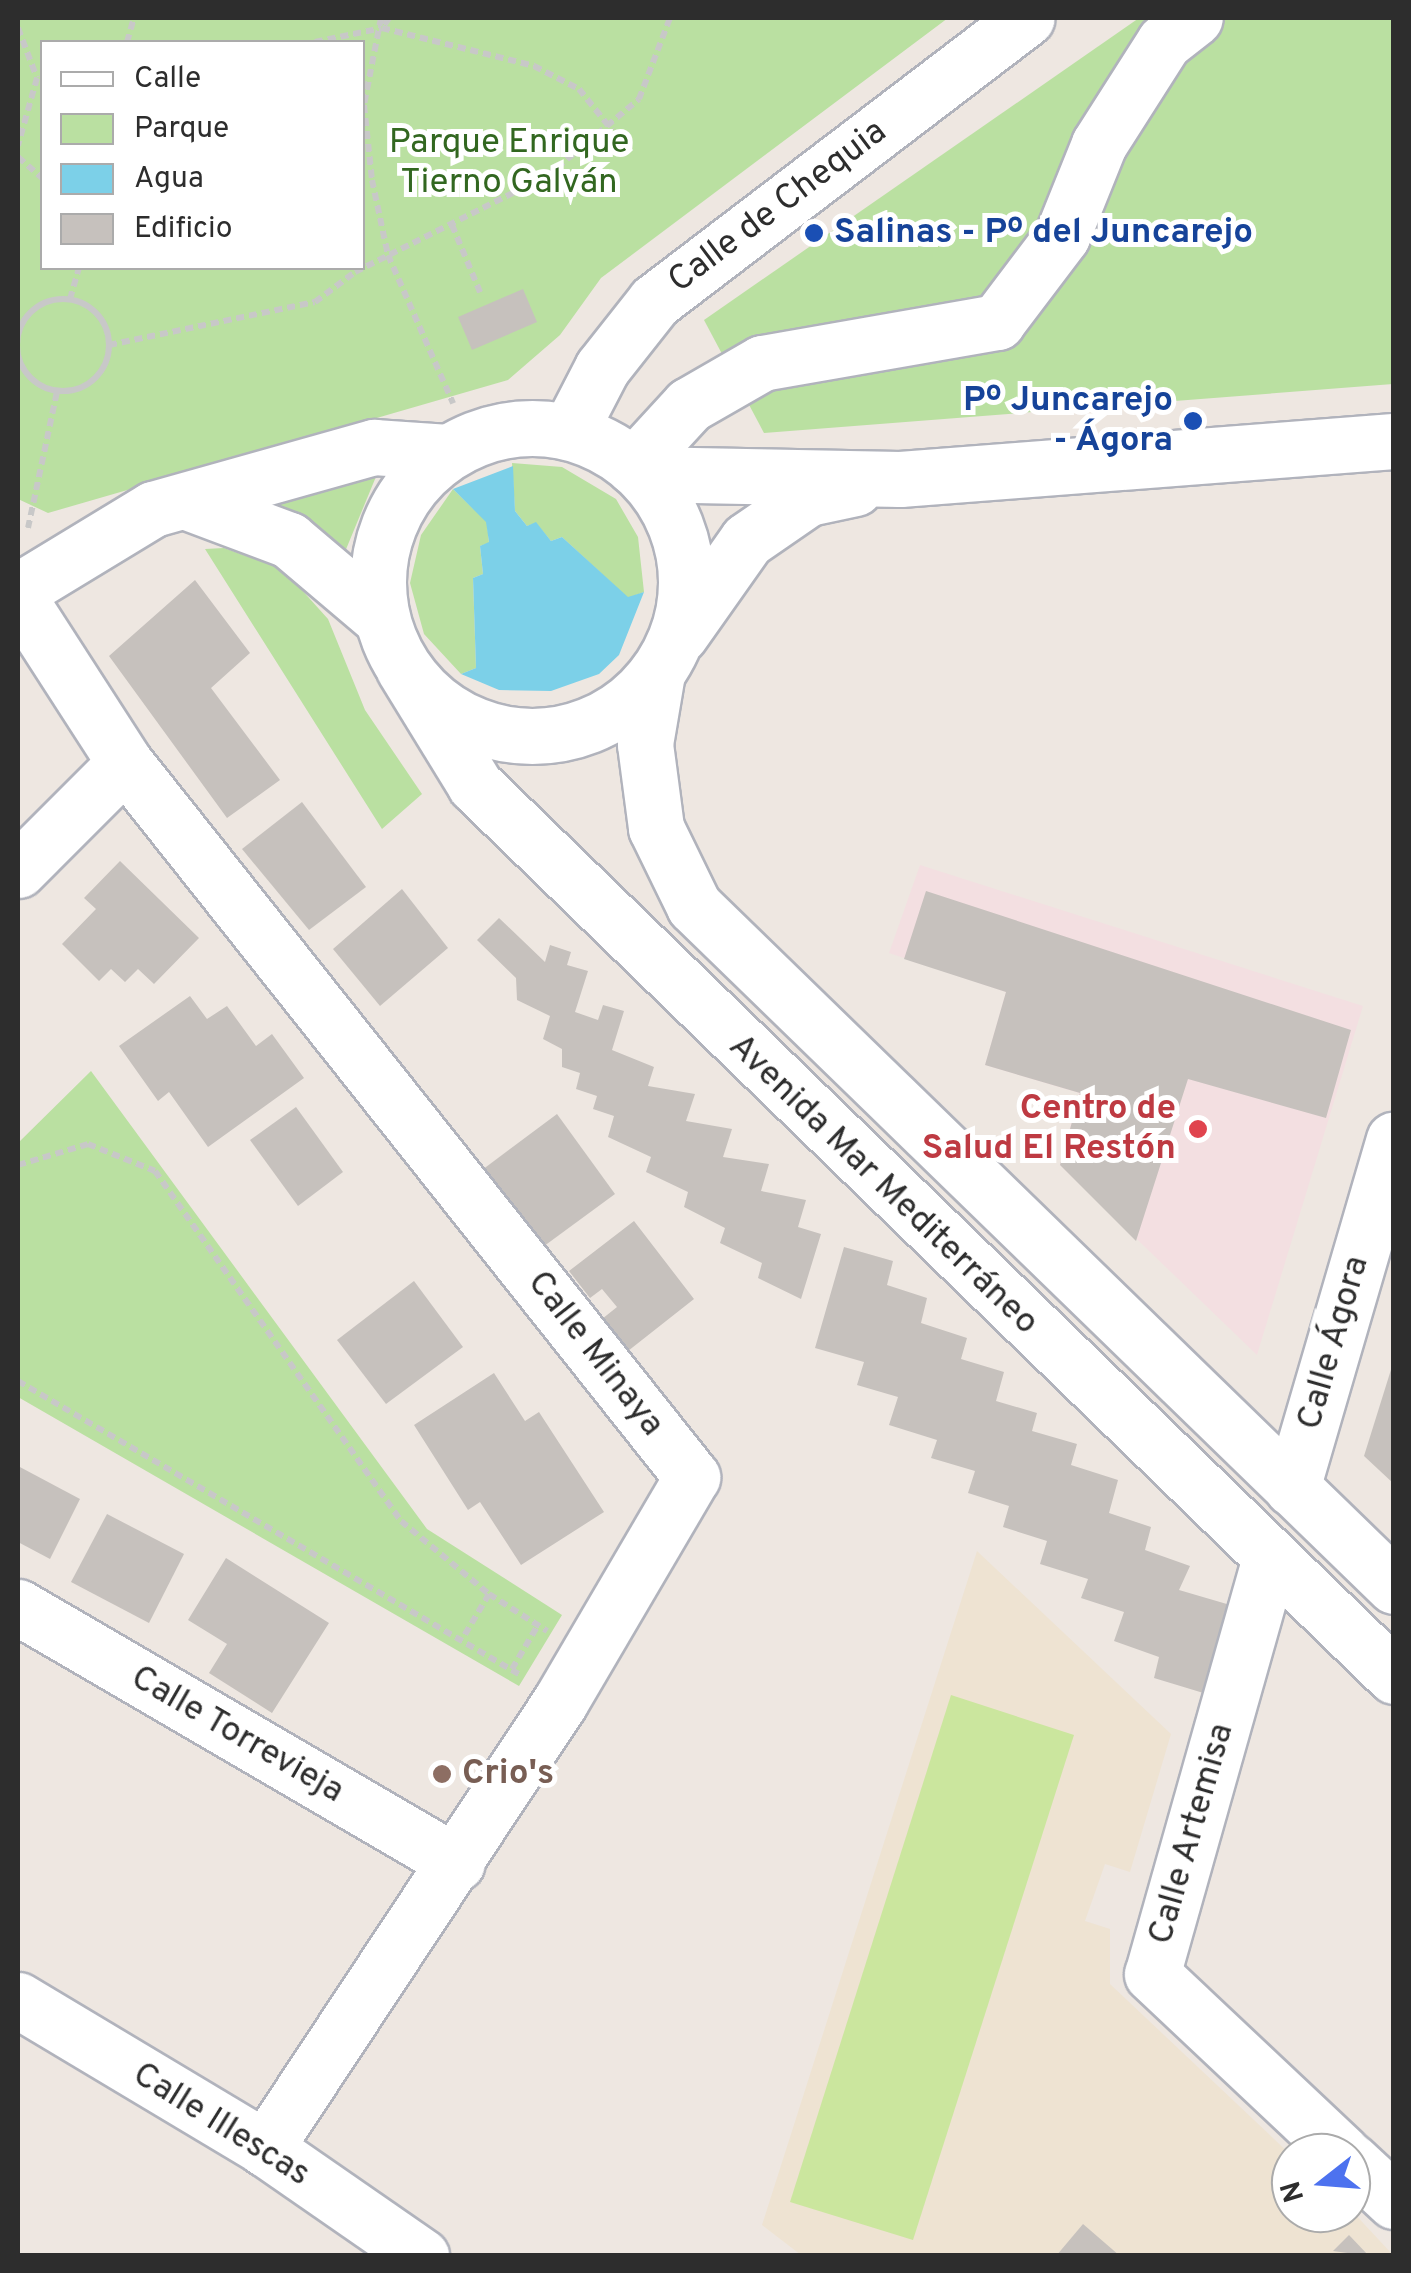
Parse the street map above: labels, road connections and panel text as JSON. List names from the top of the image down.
{
  "streets": {
    "street": [
      "Calle de Chequia",
      "Avenida Mar Mediterráneo",
      "Calle Ágora",
      "Calle Minaya",
      "Calle Torrevieja",
      "Calle Artemisa",
      "Calle Illescas"
    ]
  },
  "crossings": [
    ["Calle de Chequia", "Avenida Mar Mediterráneo"],
    ["Avenida Mar Mediterráneo", "Calle Ágora"],
    ["Avenida Mar Mediterráneo", "Calle Artemisa"],
    ["Calle Minaya", "Calle Torrevieja"],
    ["Calle Minaya", "Calle Illescas"]
  ],
  "parks": ["Parque Enrique Tierno Galván"],
  "places": [
    "Salinas - Pº del Juncarejo",
    "Pº Juncarejo - Ágora",
    "Centro de Salud El Restón",
    "Crio's"
  ],
  "legend": [
    "Calle",
    "Parque",
    "Agua",
    "Edificio"
  ],
  "north": "left"
}
